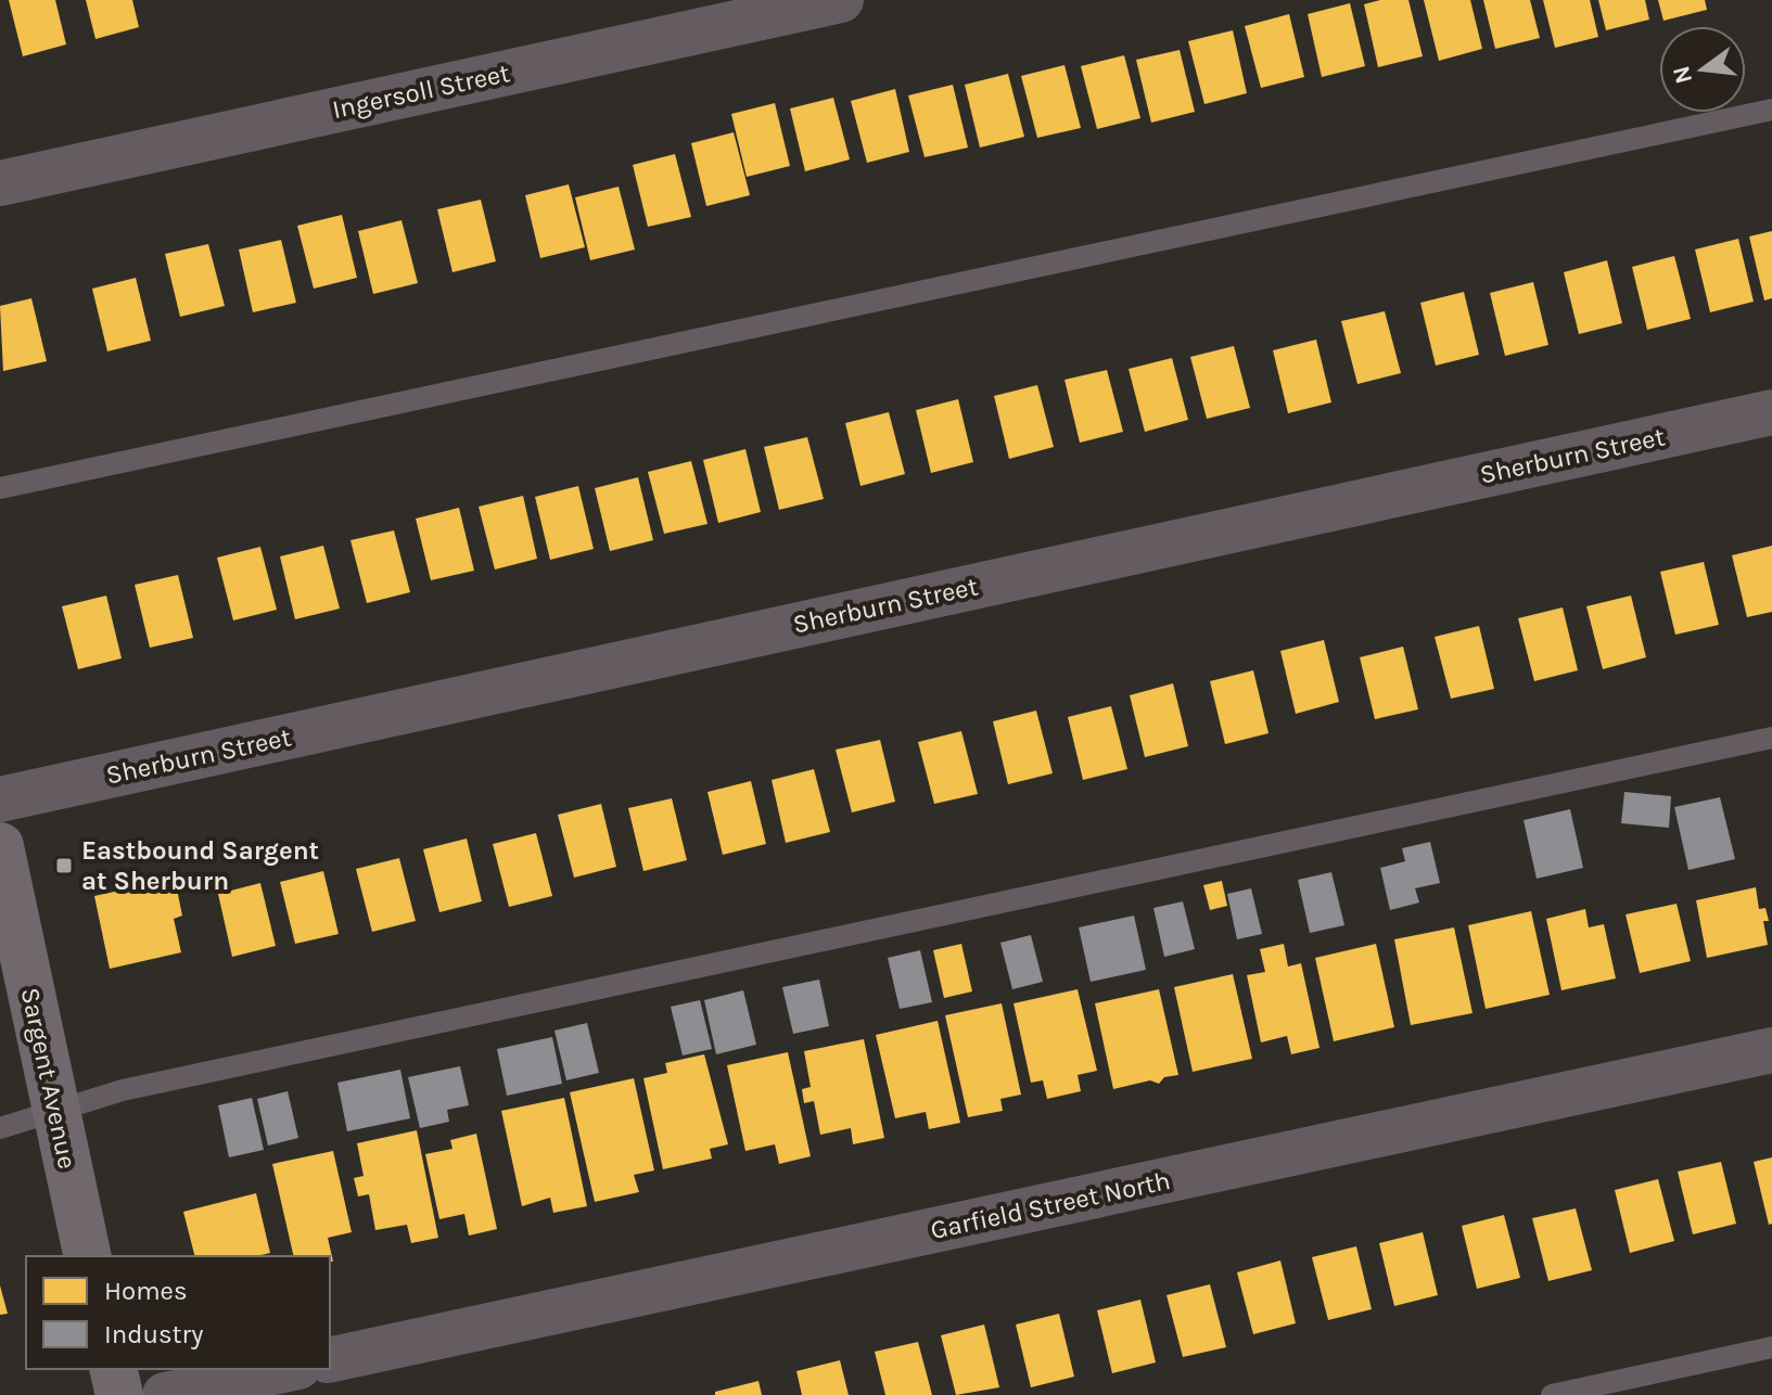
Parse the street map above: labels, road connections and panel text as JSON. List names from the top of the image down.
{
  "streets": {
    "main road": ["Sargent Avenue"],
    "street": ["Ingersoll Street", "Sherburn Street", "Garfield Street North"]
  },
  "places": {
    "transit": ["Eastbound Sargent at Sherburn"]
  },
  "legend": ["Homes", "Industry"],
  "north": "left"
}
